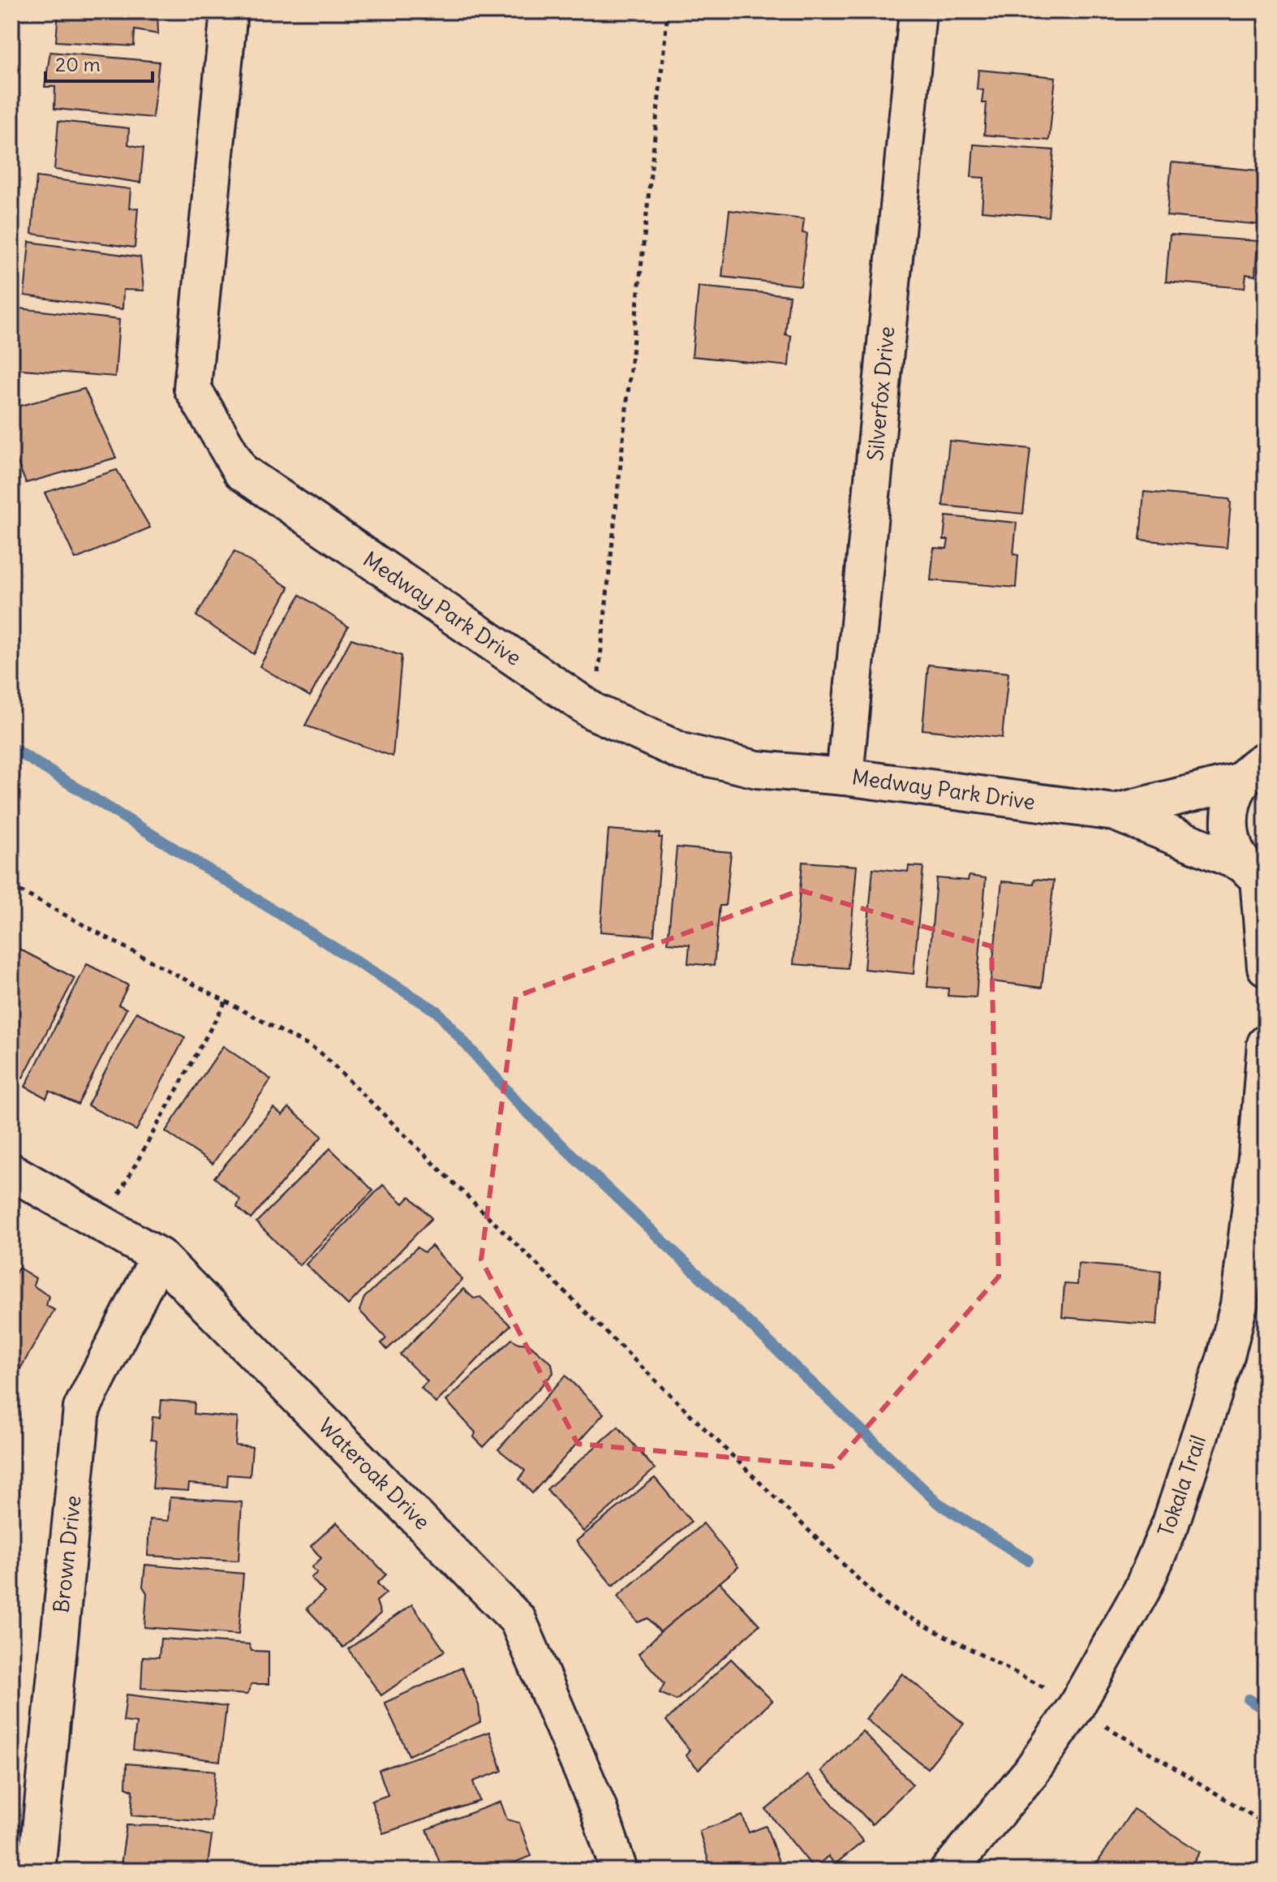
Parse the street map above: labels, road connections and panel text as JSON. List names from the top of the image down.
{
  "streets": {
    "street": [
      "Silverfox Drive",
      "Medway Park Drive",
      "Wateroak Drive",
      "Tokala Trail",
      "Brown Drive"
    ]
  },
  "crossings": [
    ["Silverfox Drive", "Medway Park Drive"],
    ["Wateroak Drive", "Brown Drive"]
  ],
  "scale_bar": "20 m"
}
